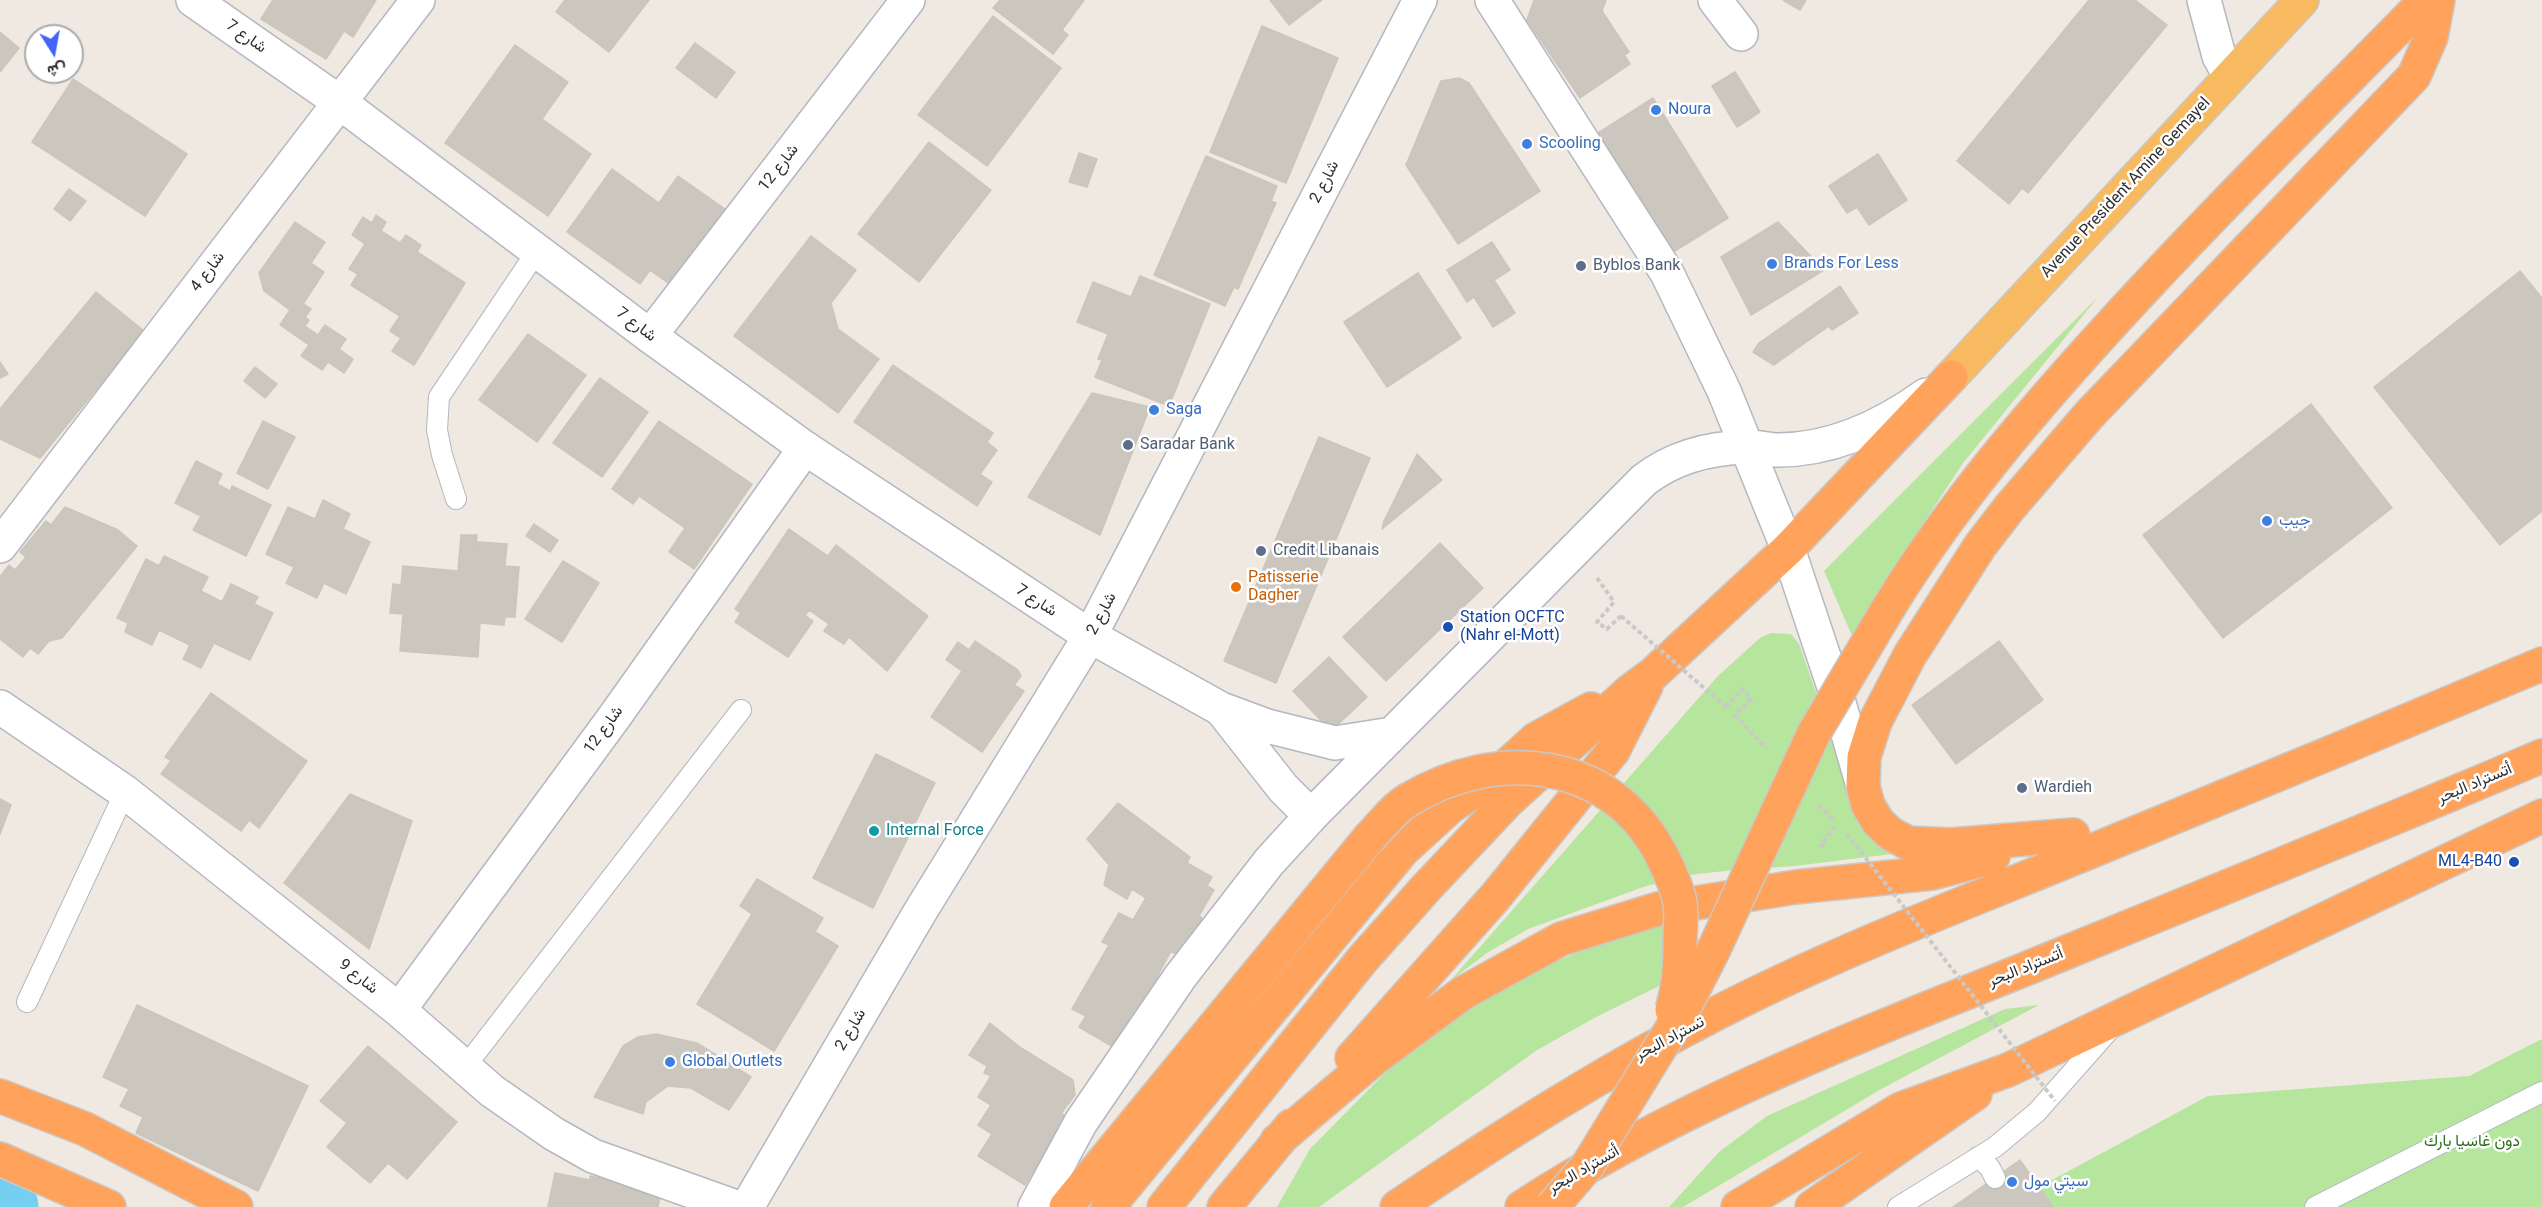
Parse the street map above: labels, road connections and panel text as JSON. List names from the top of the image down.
{
  "streets": {
    "highway": ["Avenue President Amine Gemayel", "أتستراد البحر", "تستراد البحر"],
    "street": [
      "شارع 7",
      "شارع 12",
      "شارع 2",
      "شارع 4",
      "شارع 9"
    ]
  },
  "crossings": [
    ["شارع 7", "شارع 12"],
    ["شارع 7", "شارع 2"],
    ["شارع 7", "شارع 4"],
    ["شارع 12", "شارع 9"]
  ],
  "parks": ["دون غاسيا بارك"],
  "places": [
    "Noura",
    "Scooling",
    "Brands For Less",
    "Byblos Bank",
    "Saga",
    "Saradar Bank",
    "جيب",
    "Credit Libanais",
    "Patisserie Dagher",
    "Station OCFTC (Nahr el-Mott)",
    "Wardieh",
    "Internal Force",
    "ML4-B40",
    "Global Outlets",
    "سيتي مول"
  ],
  "north": "bottom"
}
